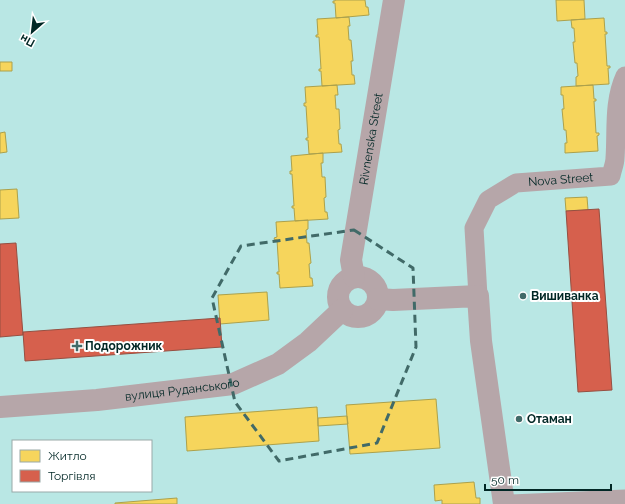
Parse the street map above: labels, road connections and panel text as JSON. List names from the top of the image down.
{
  "streets": {
    "street": ["Rivnenska Street", "Nova Street", "вулиця Руданського"]
  },
  "crossings": [
    ["Rivnenska Street", "вулиця Руданського"]
  ],
  "places": {
    "other": ["Вишиванка", "Отаман"],
    "health": ["Подорожник"]
  },
  "legend": ["Житло", "Торгівля"],
  "scale_bar": "50 m",
  "north": "bottom left"
}
